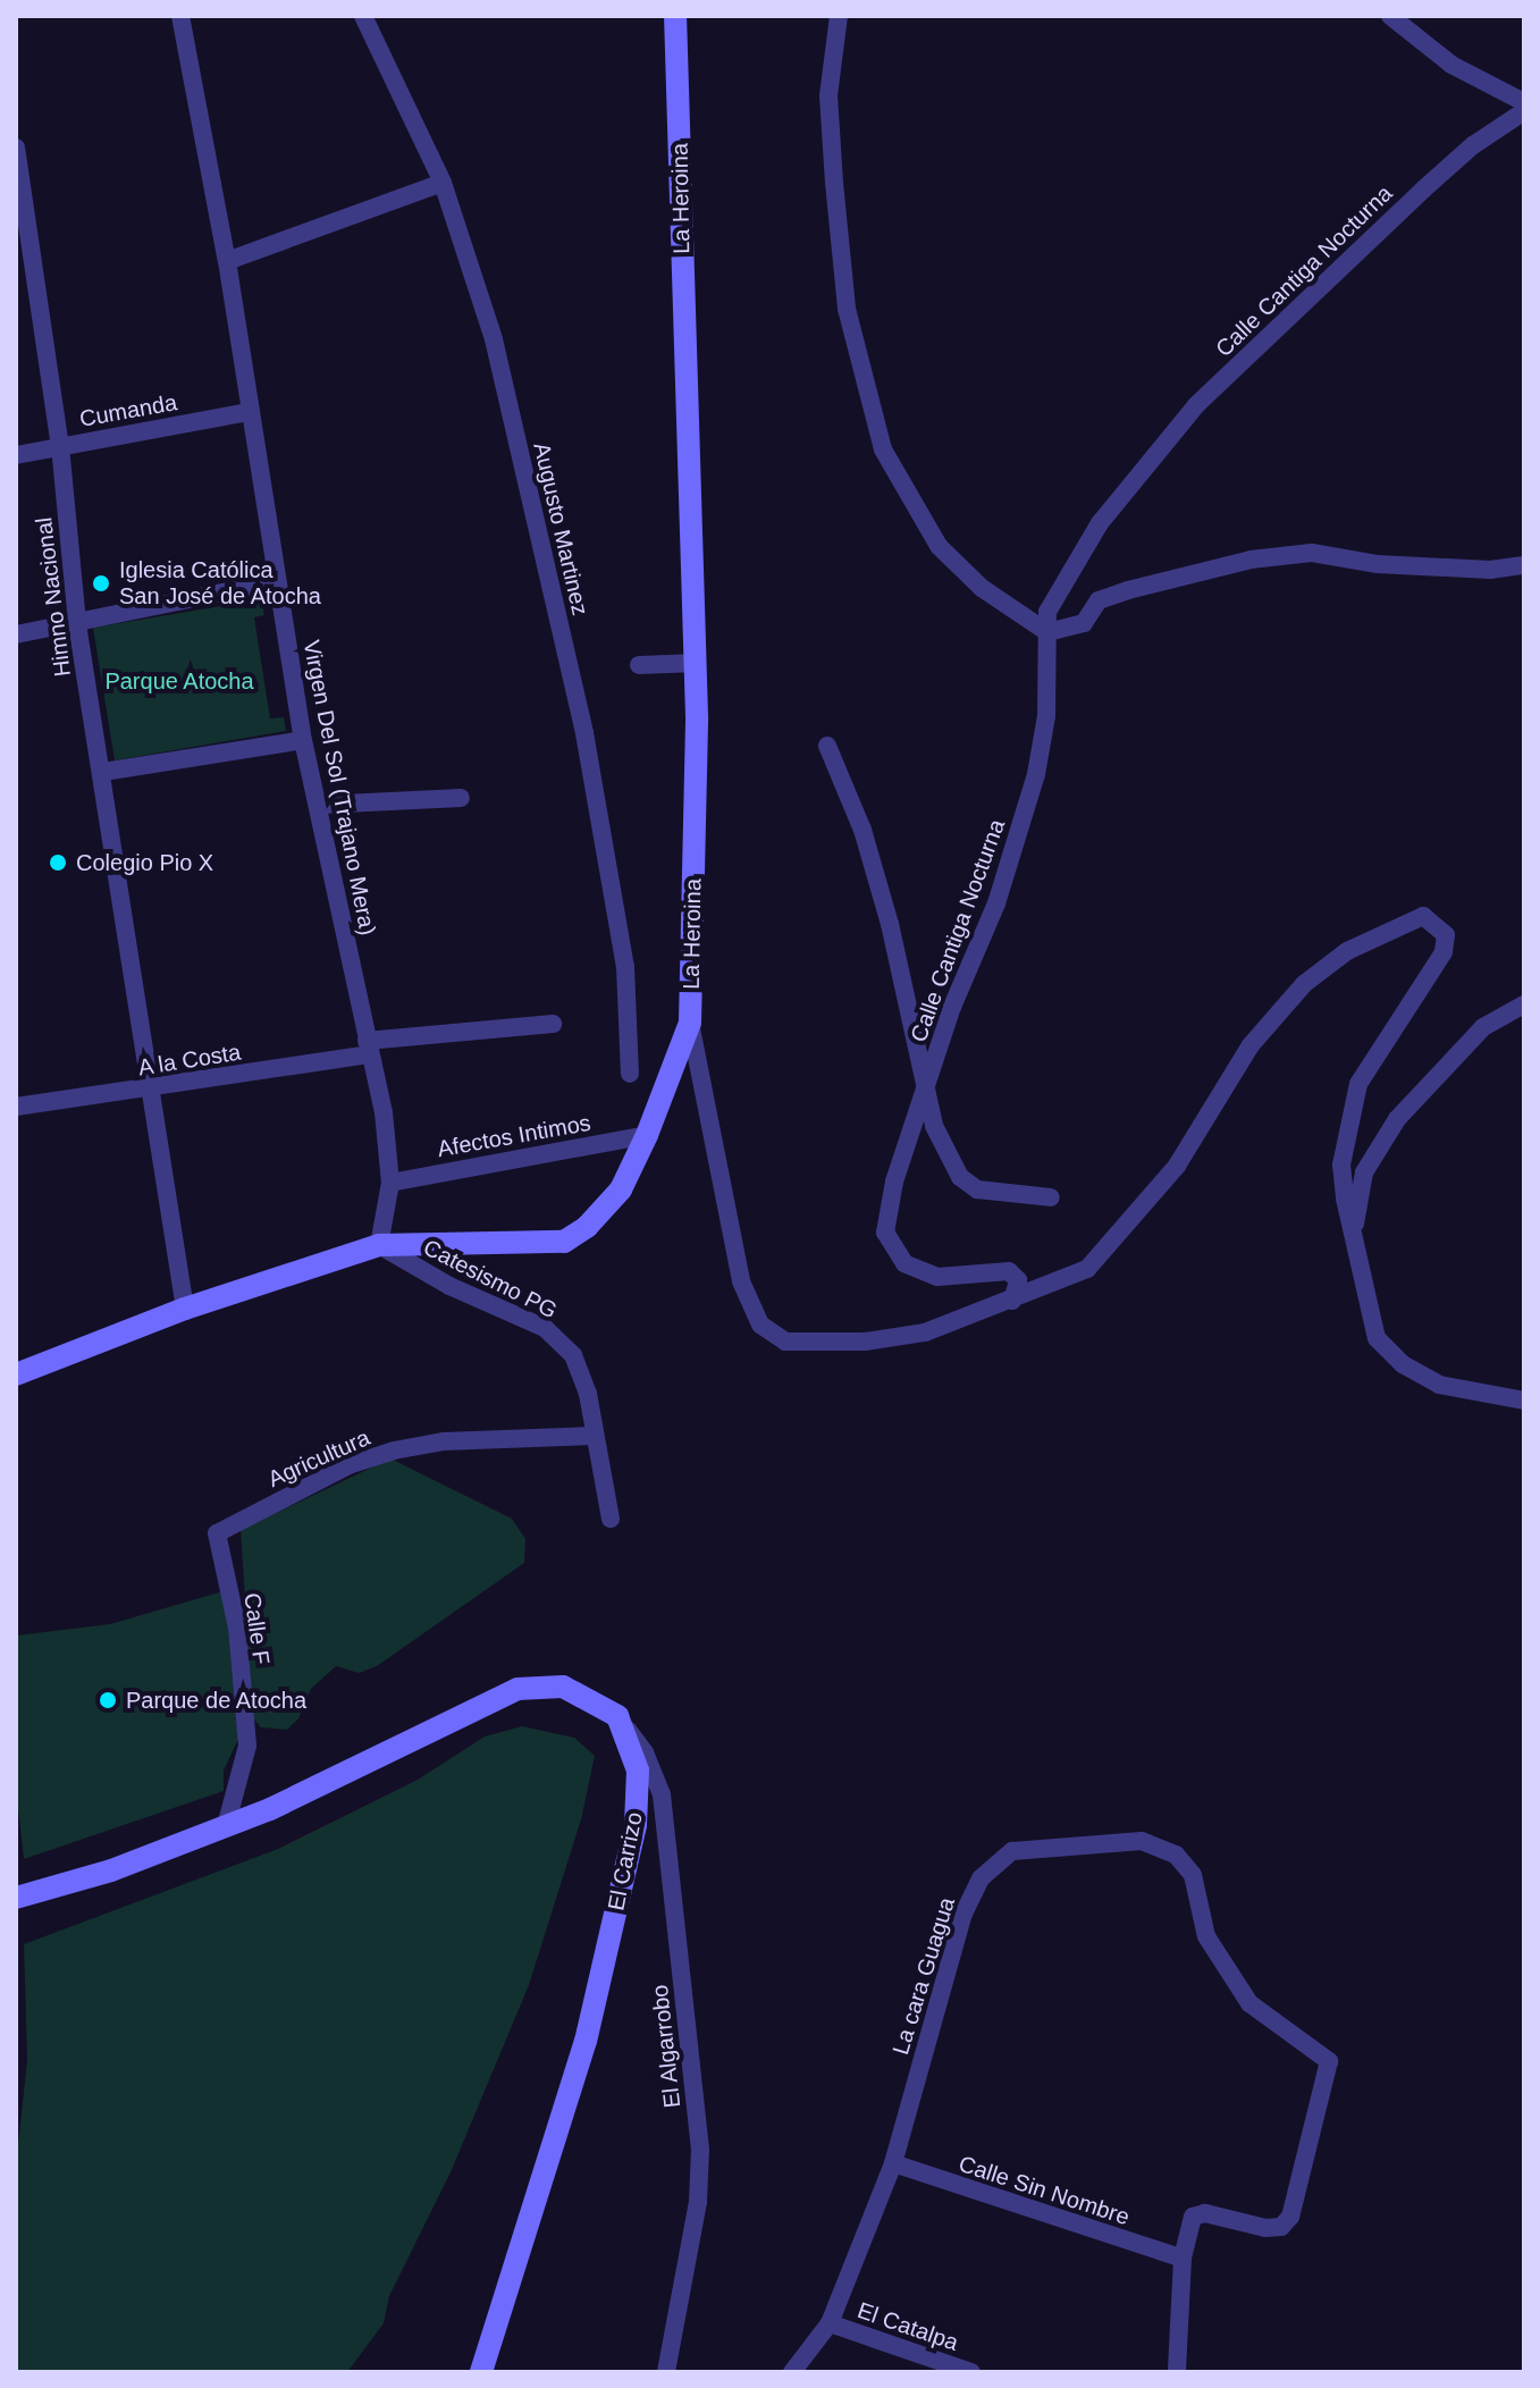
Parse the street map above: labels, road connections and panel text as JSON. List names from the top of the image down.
{
  "streets": {
    "street": [
      "La Heroina",
      "Calle Cantiga Nocturna",
      "Cumanda",
      "Augusto Martinez",
      "Himno Nacional",
      "Virgen Del Sol (Trajano Mera)",
      "A la Costa",
      "Afectos Intimos",
      "Catesismo PG",
      "Agricultura",
      "Calle F",
      "El Carrizo",
      "La cara Guagua",
      "El Algarrobo",
      "Calle Sin Nombre",
      "El Catalpa"
    ]
  },
  "crossings": [
    ["La Heroina", "Himno Nacional"],
    ["La Heroina", "Virgen Del Sol (Trajano Mera)"],
    ["La Heroina", "Afectos Intimos"],
    ["La Heroina", "Catesismo PG"],
    ["Cumanda", "Himno Nacional"],
    ["Cumanda", "Virgen Del Sol (Trajano Mera)"],
    ["Himno Nacional", "A la Costa"],
    ["Virgen Del Sol (Trajano Mera)", "A la Costa"],
    ["Virgen Del Sol (Trajano Mera)", "Afectos Intimos"],
    ["Virgen Del Sol (Trajano Mera)", "Catesismo PG"],
    ["Catesismo PG", "Agricultura"],
    ["Agricultura", "Calle F"],
    ["El Carrizo", "El Algarrobo"],
    ["La cara Guagua", "Calle Sin Nombre"],
    ["La cara Guagua", "El Catalpa"]
  ],
  "parks": ["Parque Atocha"],
  "places": ["Iglesia Católica San José de Atocha", "Colegio Pio X", "Parque de Atocha"]
}
